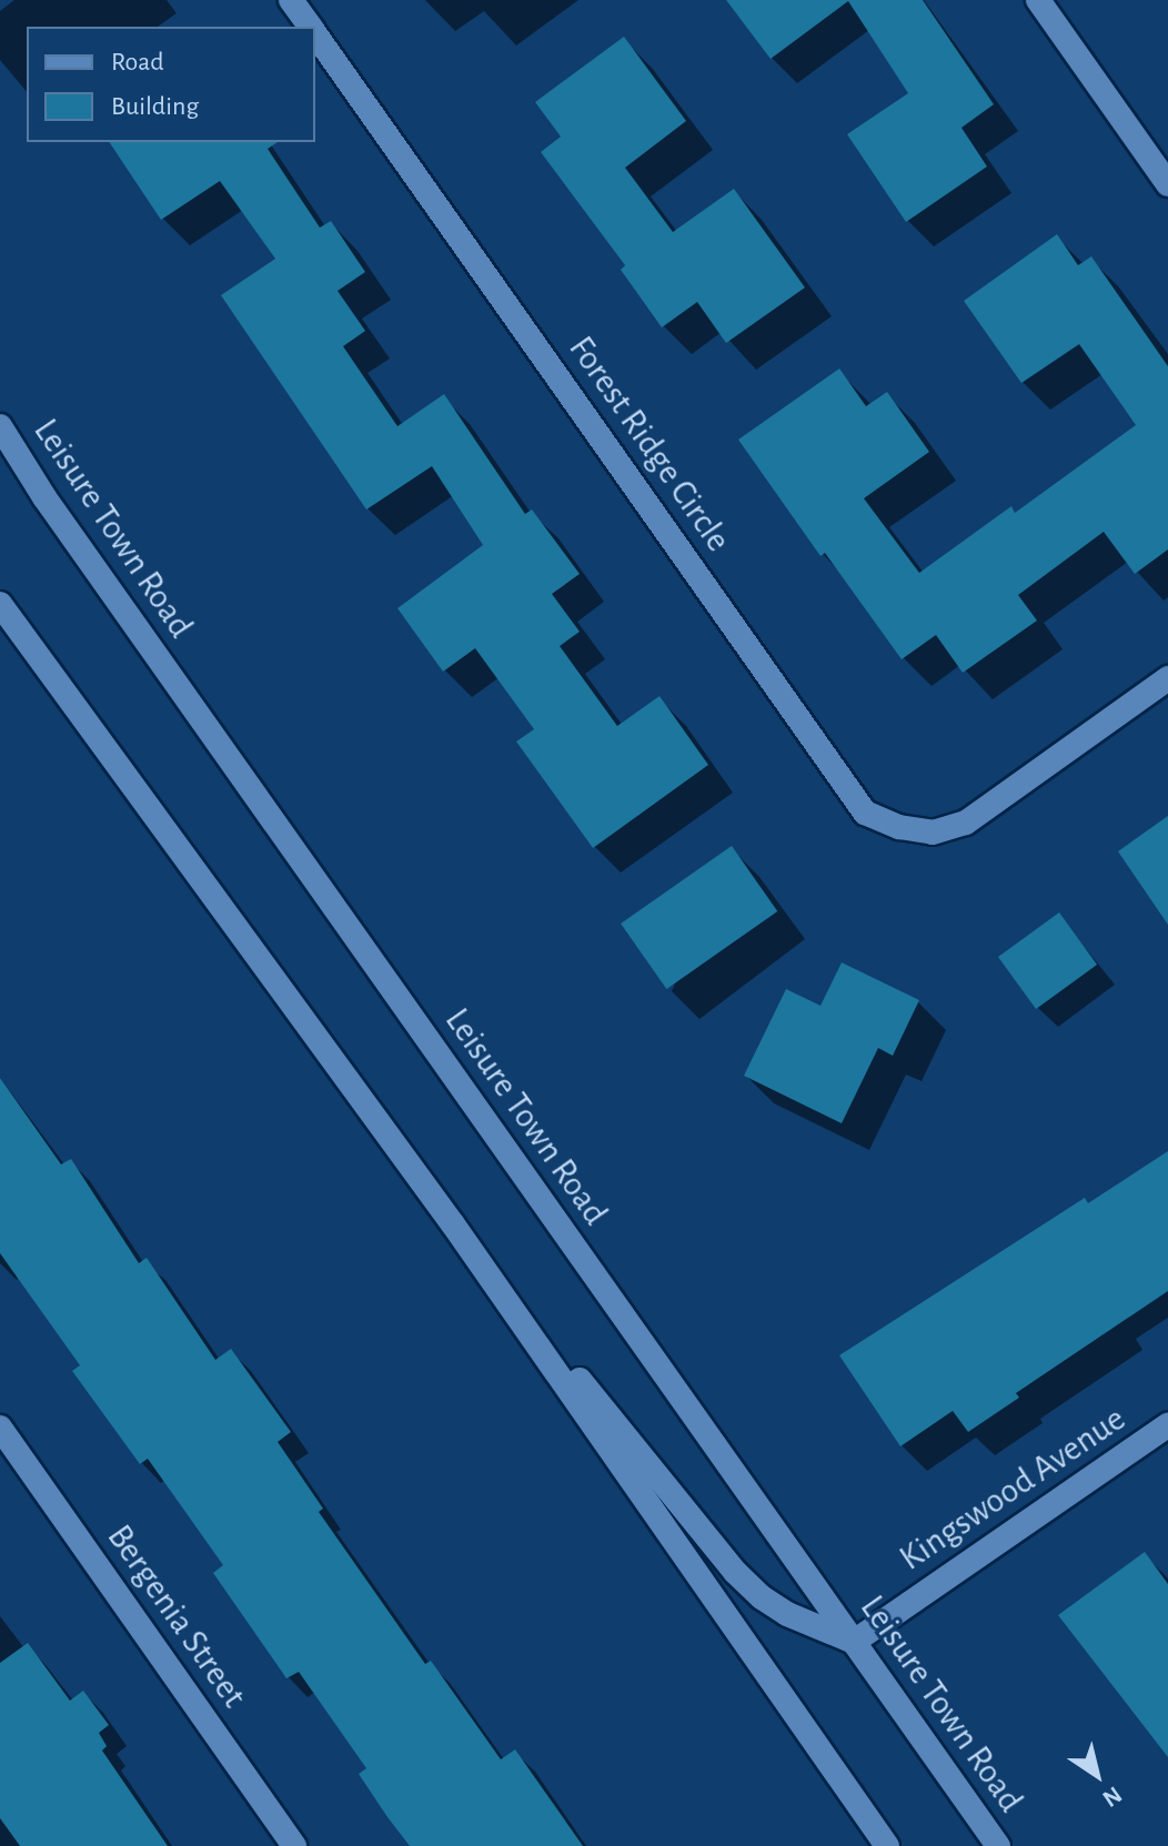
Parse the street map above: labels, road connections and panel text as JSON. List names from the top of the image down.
{
  "streets": {
    "main road": [
      "Forest Ridge Circle",
      "Leisure Town Road",
      "Kingswood Avenue",
      "Bergenia Street"
    ]
  },
  "crossings": [
    ["Leisure Town Road", "Kingswood Avenue"]
  ],
  "legend": ["Road", "Building"],
  "north": "bottom right"
}
